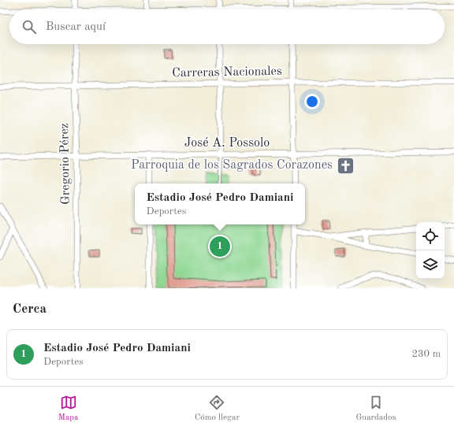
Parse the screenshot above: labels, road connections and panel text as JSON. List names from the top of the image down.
{
  "streets": {
    "street": ["Carreras Nacionales", "José A. Possolo", "Gregorio Pérez"]
  },
  "crossings": [
    ["Carreras Nacionales", "Gregorio Pérez"],
    ["José A. Possolo", "Gregorio Pérez"]
  ],
  "places": {
    "church": ["Parroquia de los Sagrados Corazones"]
  },
  "page": {
    "search": "Buscar aquí",
    "popup": ["Estadio José Pedro Damiani", "Deportes"],
    "pins": "1",
    "heading": "Cerca",
    "list": [
      {
        "mark": "1",
        "name": "Estadio José Pedro Damiani",
        "note": "Deportes",
        "value": "230 m"
      }
    ],
    "nav": ["Mapa", "Cómo llegar", "Guardados"]
  }
}
